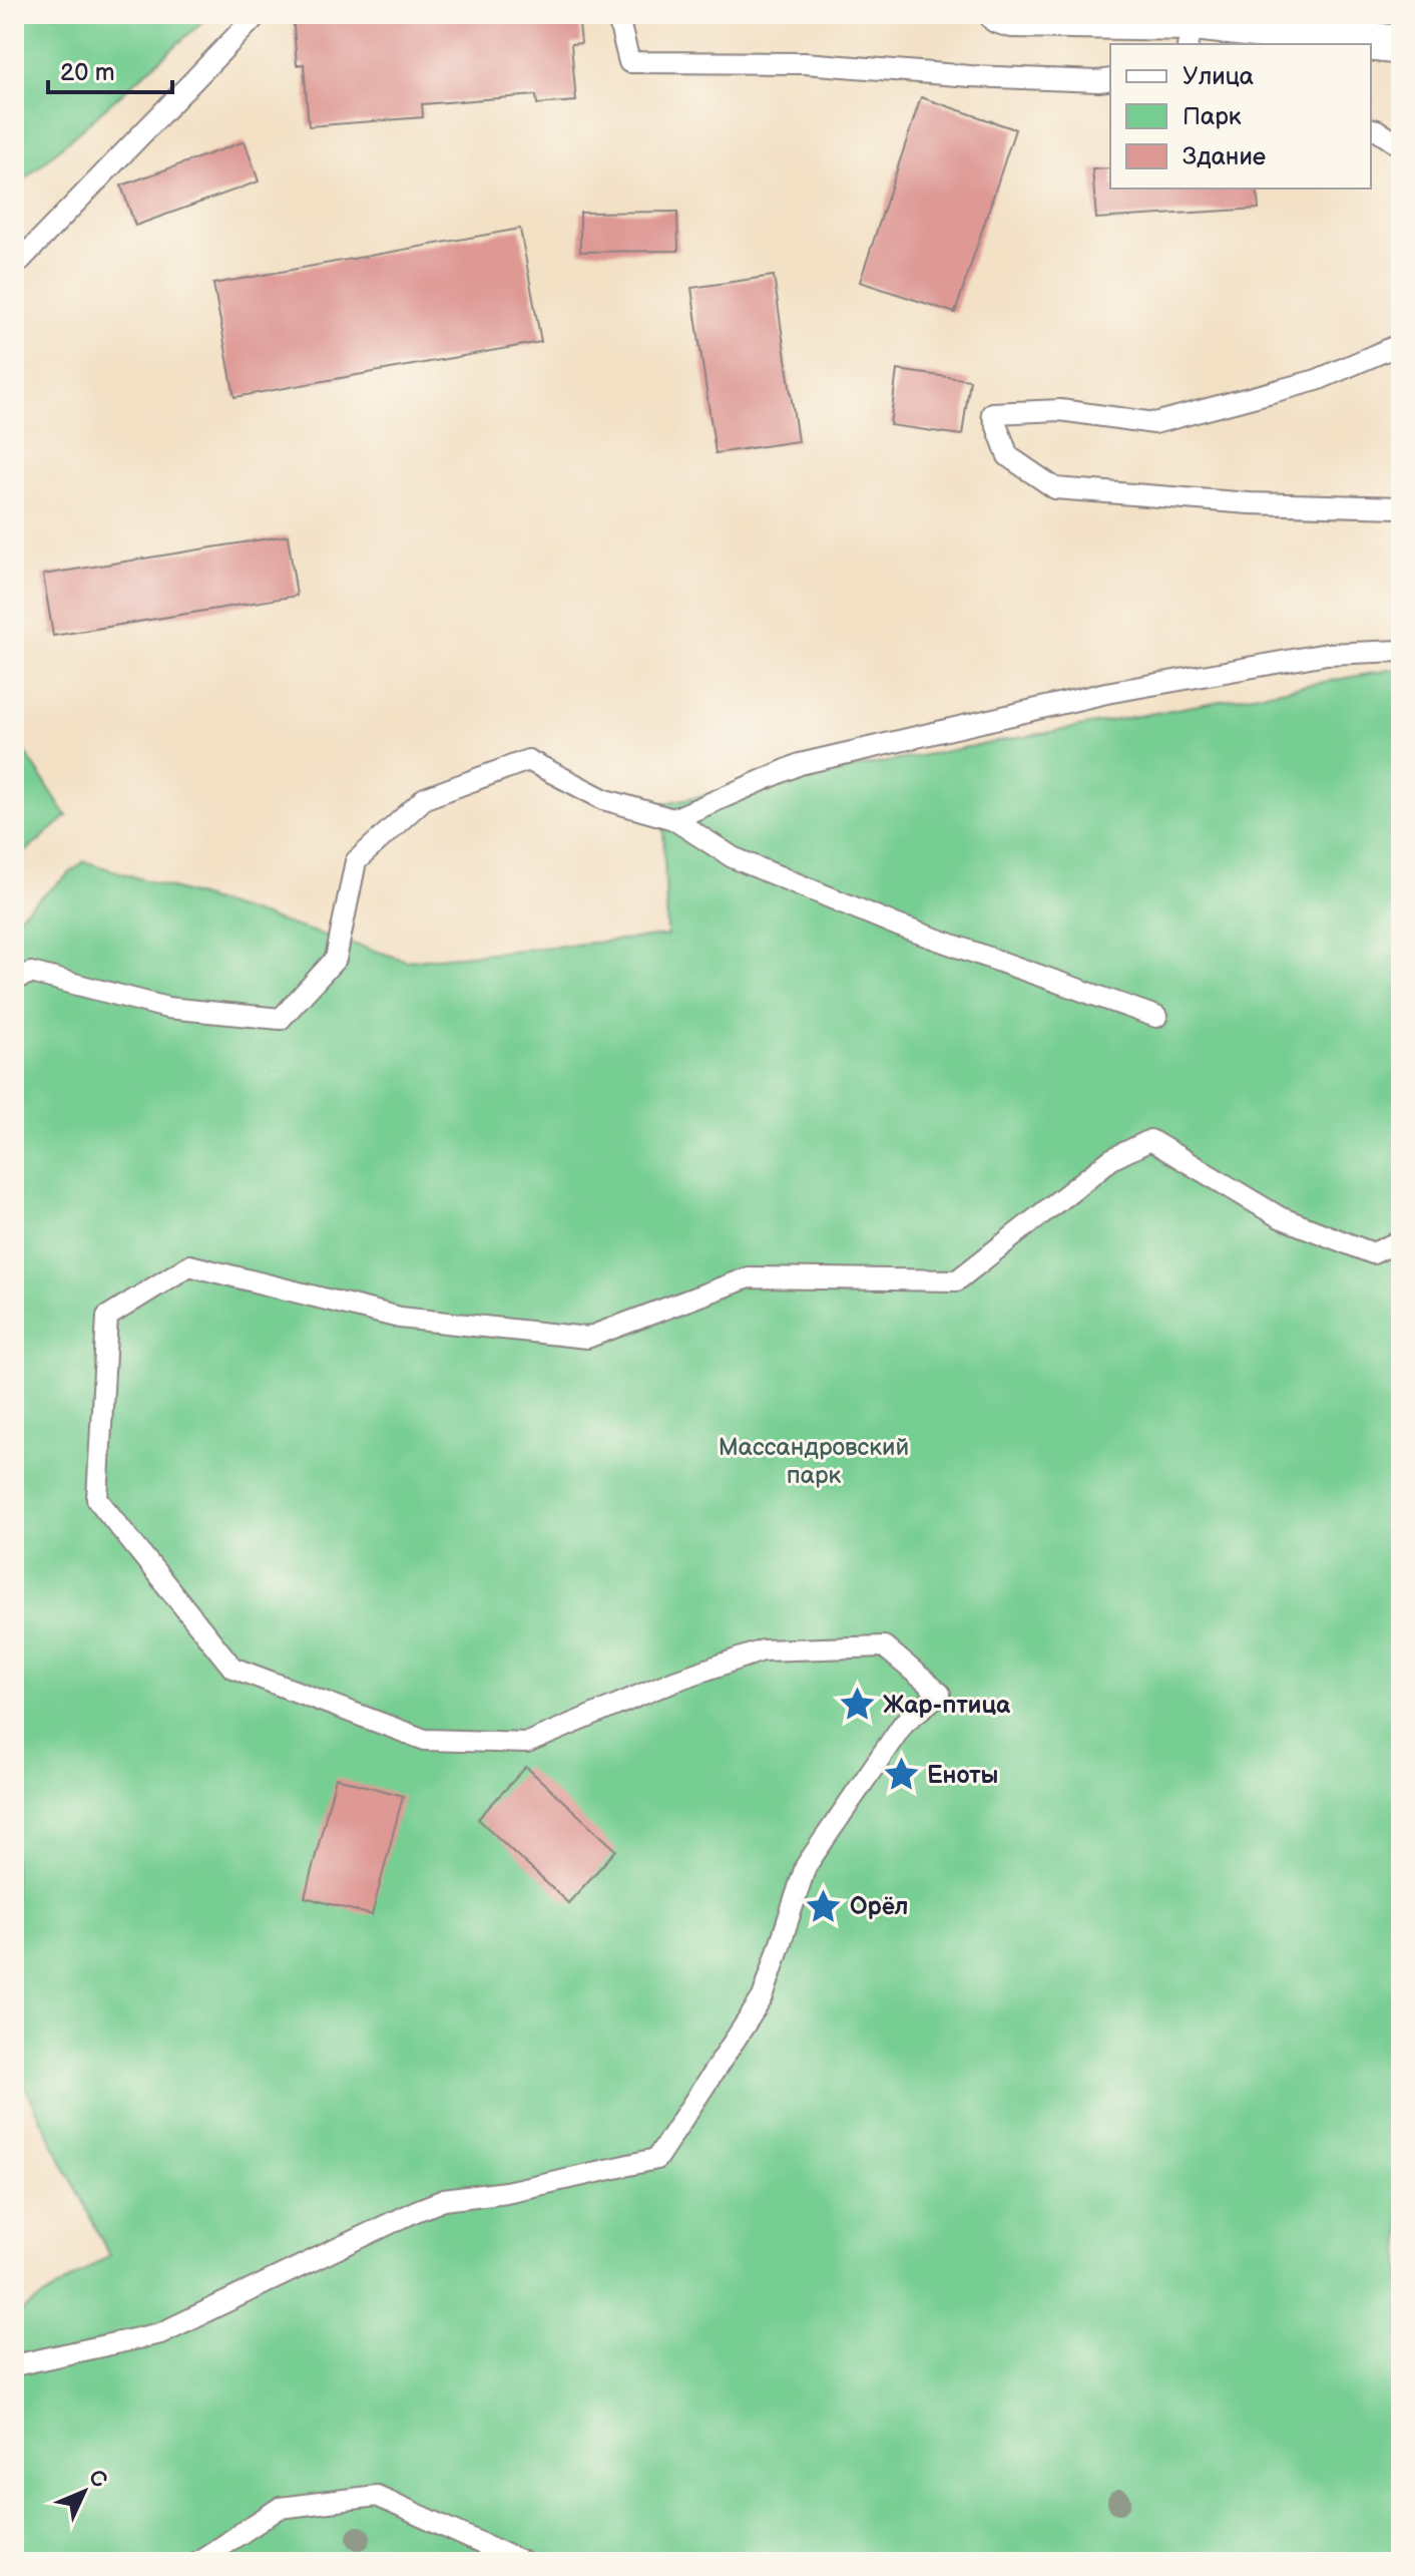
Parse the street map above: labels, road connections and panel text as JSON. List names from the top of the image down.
{
  "parks": ["Массандровский парк"],
  "places": {
    "place": ["Жар-птица", "Еноты", "Орёл"]
  },
  "legend": ["Улица", "Парк", "Здание"],
  "scale_bar": "20 m",
  "north": "top right"
}
